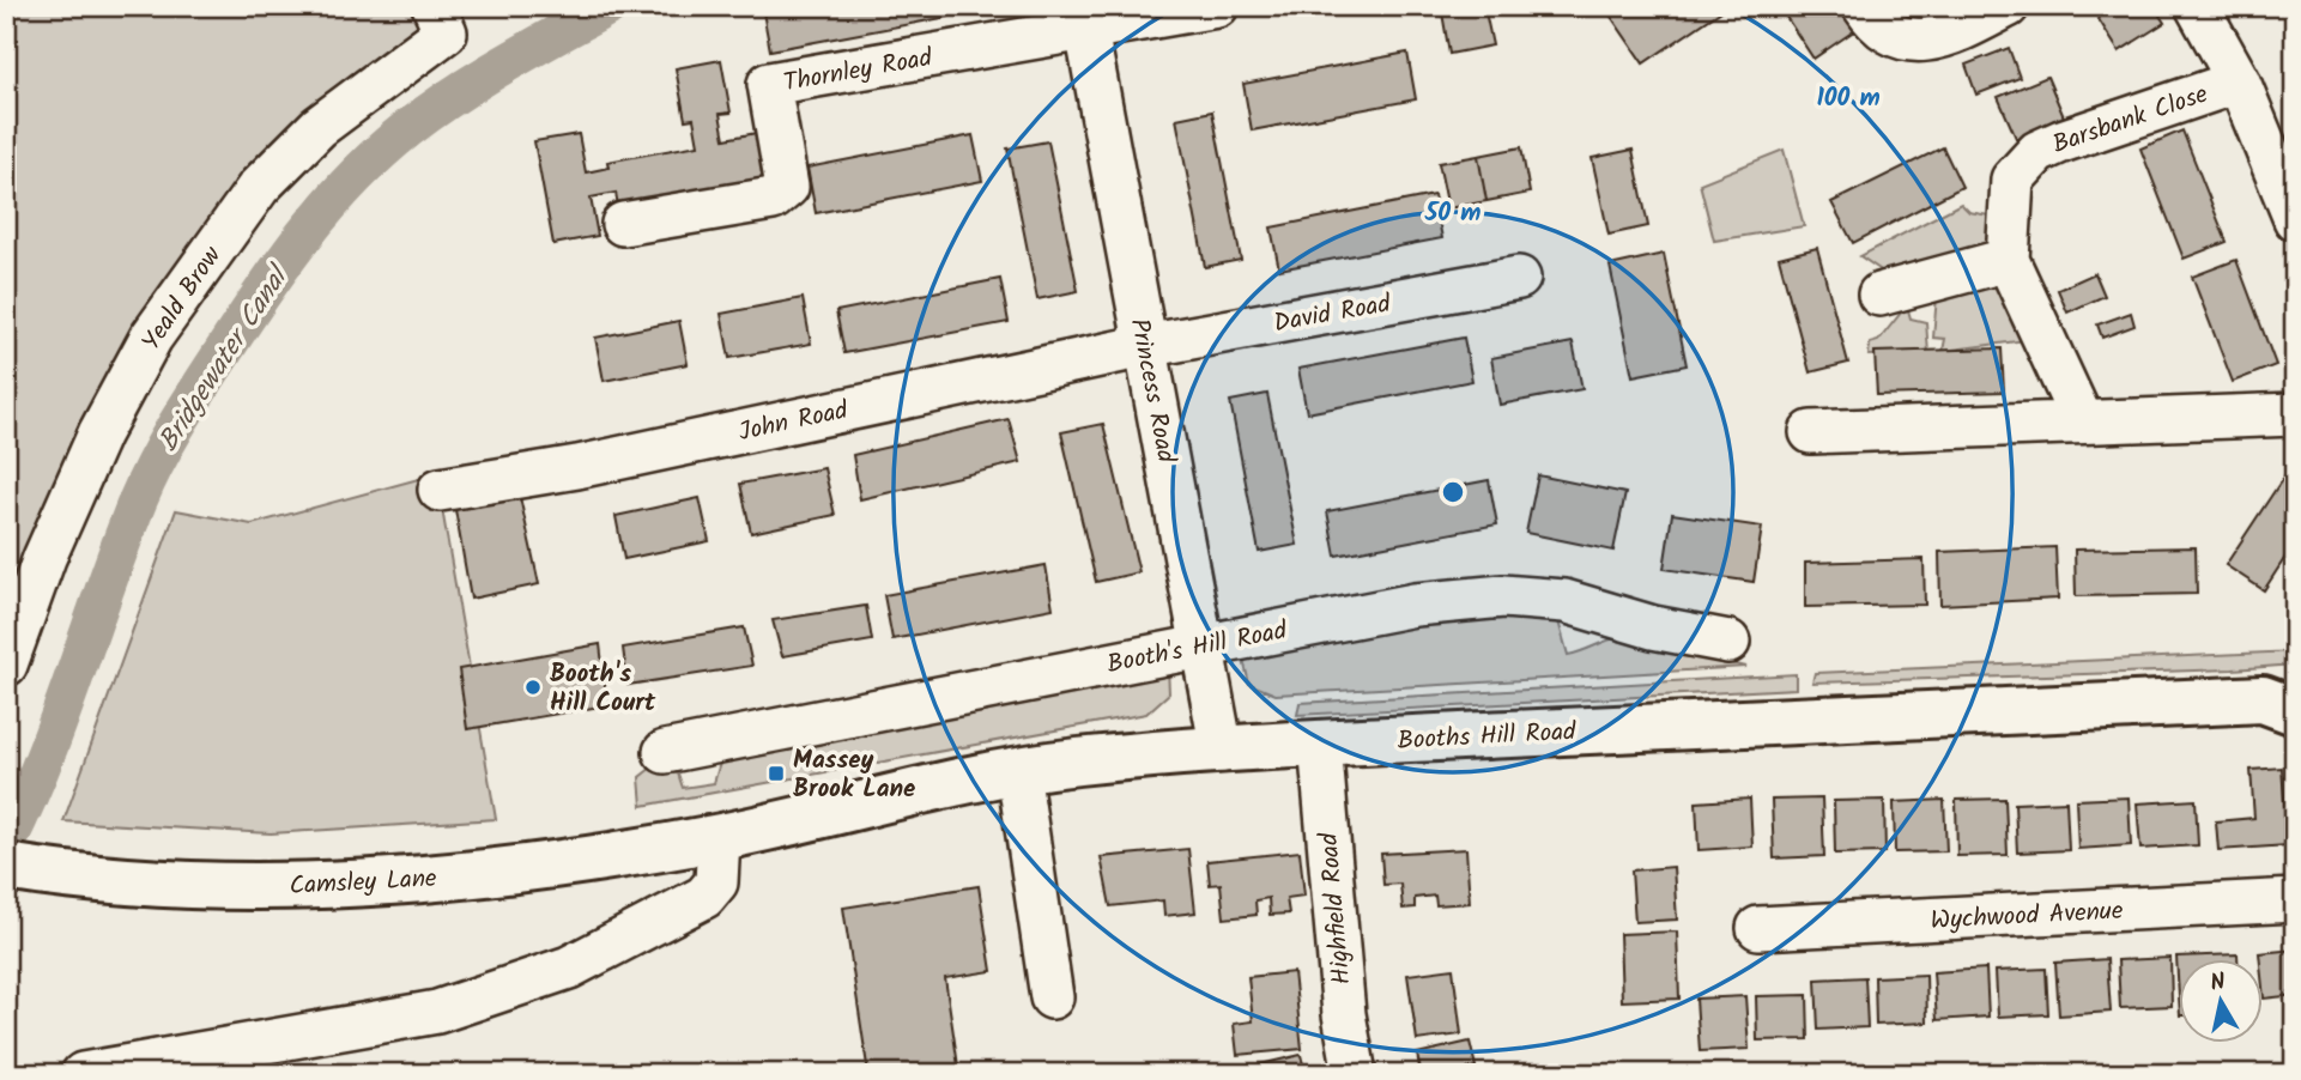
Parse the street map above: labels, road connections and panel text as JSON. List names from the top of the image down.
{
  "streets": {
    "main road": ["Booths Hill Road", "Camsley Lane"],
    "street": [
      "Thornley Road",
      "Barsbank Close",
      "Yeald Brow",
      "David Road",
      "Princess Road",
      "John Road",
      "Booth's Hill Road",
      "Highfield Road",
      "Wychwood Avenue"
    ]
  },
  "crossings": [
    ["Thornley Road", "Princess Road"],
    ["David Road", "Princess Road"],
    ["David Road", "John Road"],
    ["Princess Road", "John Road"],
    ["Princess Road", "Booth's Hill Road"],
    ["Princess Road", "Booths Hill Road"],
    ["Booths Hill Road", "Camsley Lane"],
    ["Booths Hill Road", "Highfield Road"]
  ],
  "water": ["Bridgewater Canal"],
  "places": {
    "other": ["Booth's Hill Court"],
    "transit": ["Massey Brook Lane"]
  },
  "north": "top",
  "rings": ["100 m", "50 m"]
}
